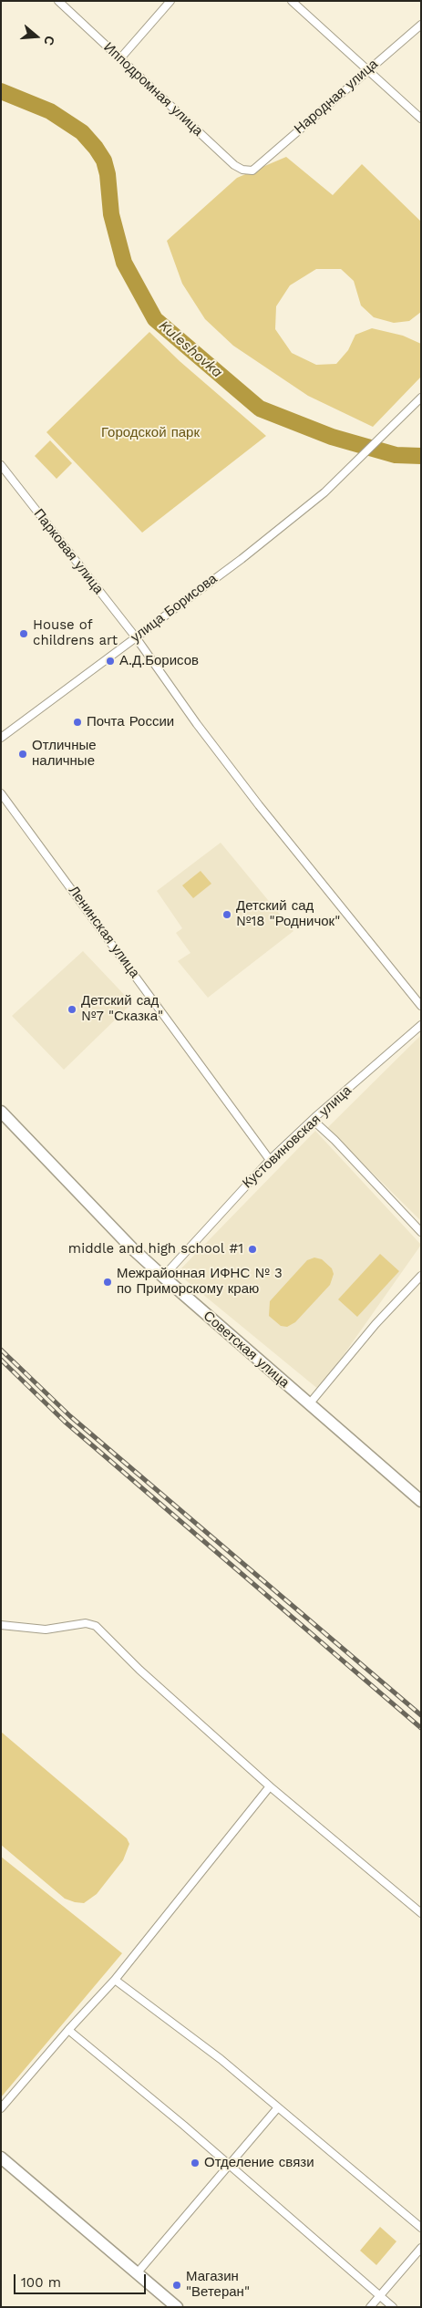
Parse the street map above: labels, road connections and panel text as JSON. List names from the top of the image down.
{
  "streets": {
    "main road": ["Советская улица"],
    "street": [
      "Ипподромная улица",
      "Народная улица",
      "Парковая улица",
      "улица Борисова",
      "Ленинская улица",
      "Кустовиновская улица"
    ]
  },
  "crossings": [
    ["Ипподромная улица", "Народная улица"],
    ["Парковая улица", "улица Борисова"],
    ["Ленинская улица", "Кустовиновская улица"],
    ["Кустовиновская улица", "Советская улица"]
  ],
  "water": ["Kuleshovka"],
  "parks": ["Городской парк"],
  "places": [
    "House of childrens art",
    "А.Д.Борисов",
    "Почта России",
    "Отличные наличные",
    "Детский сад №18 \"Родничок\"",
    "Детский сад №7 \"Сказка\"",
    "middle and high school #1",
    "Межрайонная ИФНС № 3 по Приморскому краю",
    "Отделение связи",
    "Магазин \"Ветеран\""
  ],
  "scale_bar": "100 m",
  "north": "right"
}
